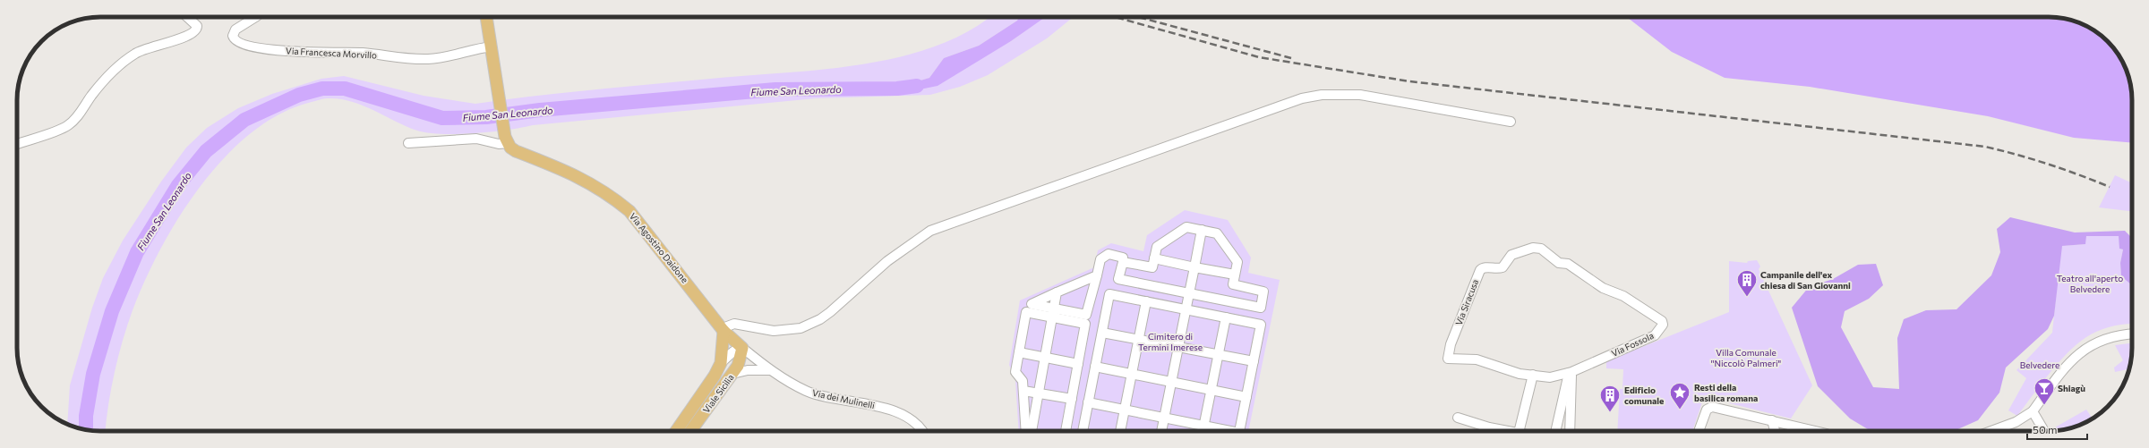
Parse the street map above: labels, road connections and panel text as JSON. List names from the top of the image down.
{
  "streets": {
    "main road": ["Via Agostino Daidone", "Viale Sicilia"],
    "street": [
      "Via Francesca Morvillo",
      "Via Siracusa",
      "Via Fossola",
      "Via dei Mulinelli"
    ]
  },
  "crossings": [
    ["Via Agostino Daidone", "Viale Sicilia"],
    ["Via Agostino Daidone", "Via dei Mulinelli"],
    ["Via Siracusa", "Via Fossola"],
    ["Viale Sicilia", "Via dei Mulinelli"]
  ],
  "water": ["Fiume San Leonardo"],
  "parks": [
    "Teatro all'aperto Belvedere",
    "Cimitero di Termini Imerese",
    "Villa Comunale \"Niccolò Palmeri\"",
    "Belvedere"
  ],
  "places": {
    "building": ["Campanile dell'ex chiesa di San Giovanni", "Edificio comunale"],
    "bar": ["Shiagù"],
    "place": ["Resti della basilica romana"]
  },
  "scale_bar": "50 m"
}
